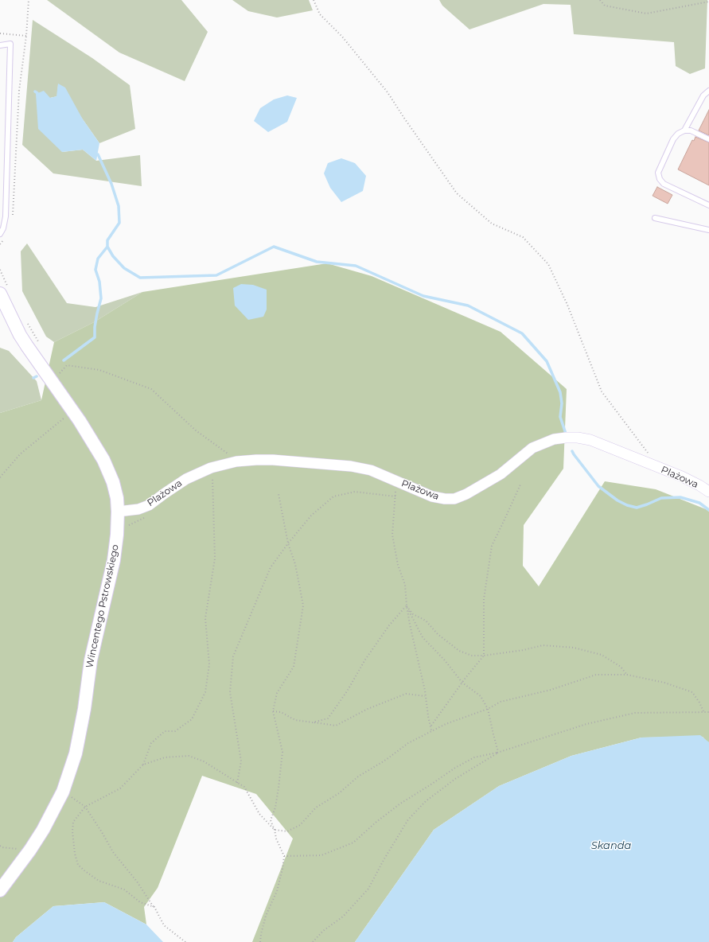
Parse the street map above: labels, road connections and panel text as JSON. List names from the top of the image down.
{
  "streets": {
    "street": ["Plażowa", "Wincentego Pstrowskiego"]
  },
  "crossings": [
    ["Plażowa", "Wincentego Pstrowskiego"]
  ],
  "water": ["Skanda"]
}
